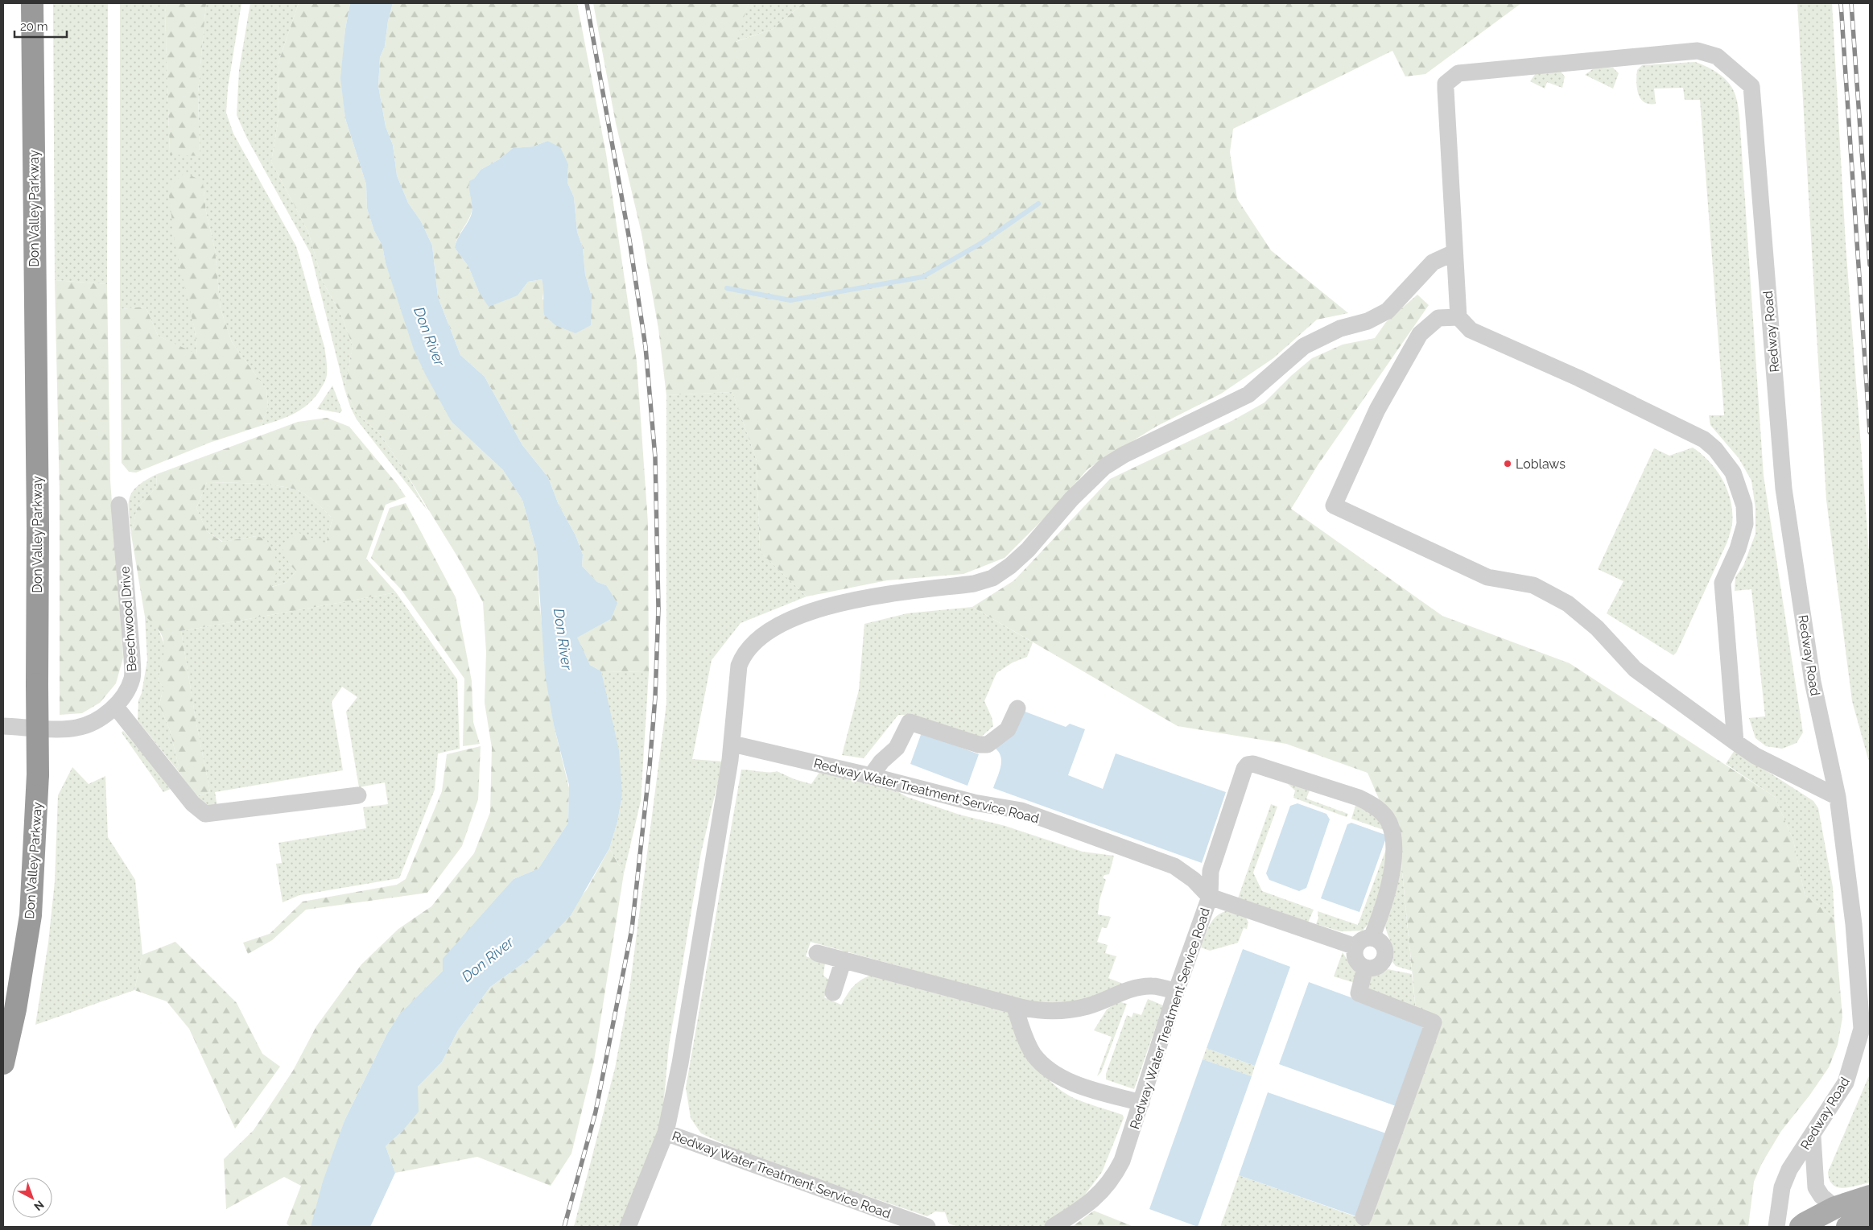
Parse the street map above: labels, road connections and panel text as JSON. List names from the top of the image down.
{
  "streets": {
    "highway": ["Don Valley Parkway"],
    "street": ["Redway Road", "Beechwood Drive", "Redway Water Treatment Service Road"]
  },
  "crossings": [
    ["Redway Road", "Redway Water Treatment Service Road"]
  ],
  "water": ["Don River"],
  "places": ["Loblaws"],
  "scale_bar": "20 m",
  "north": "bottom right"
}
